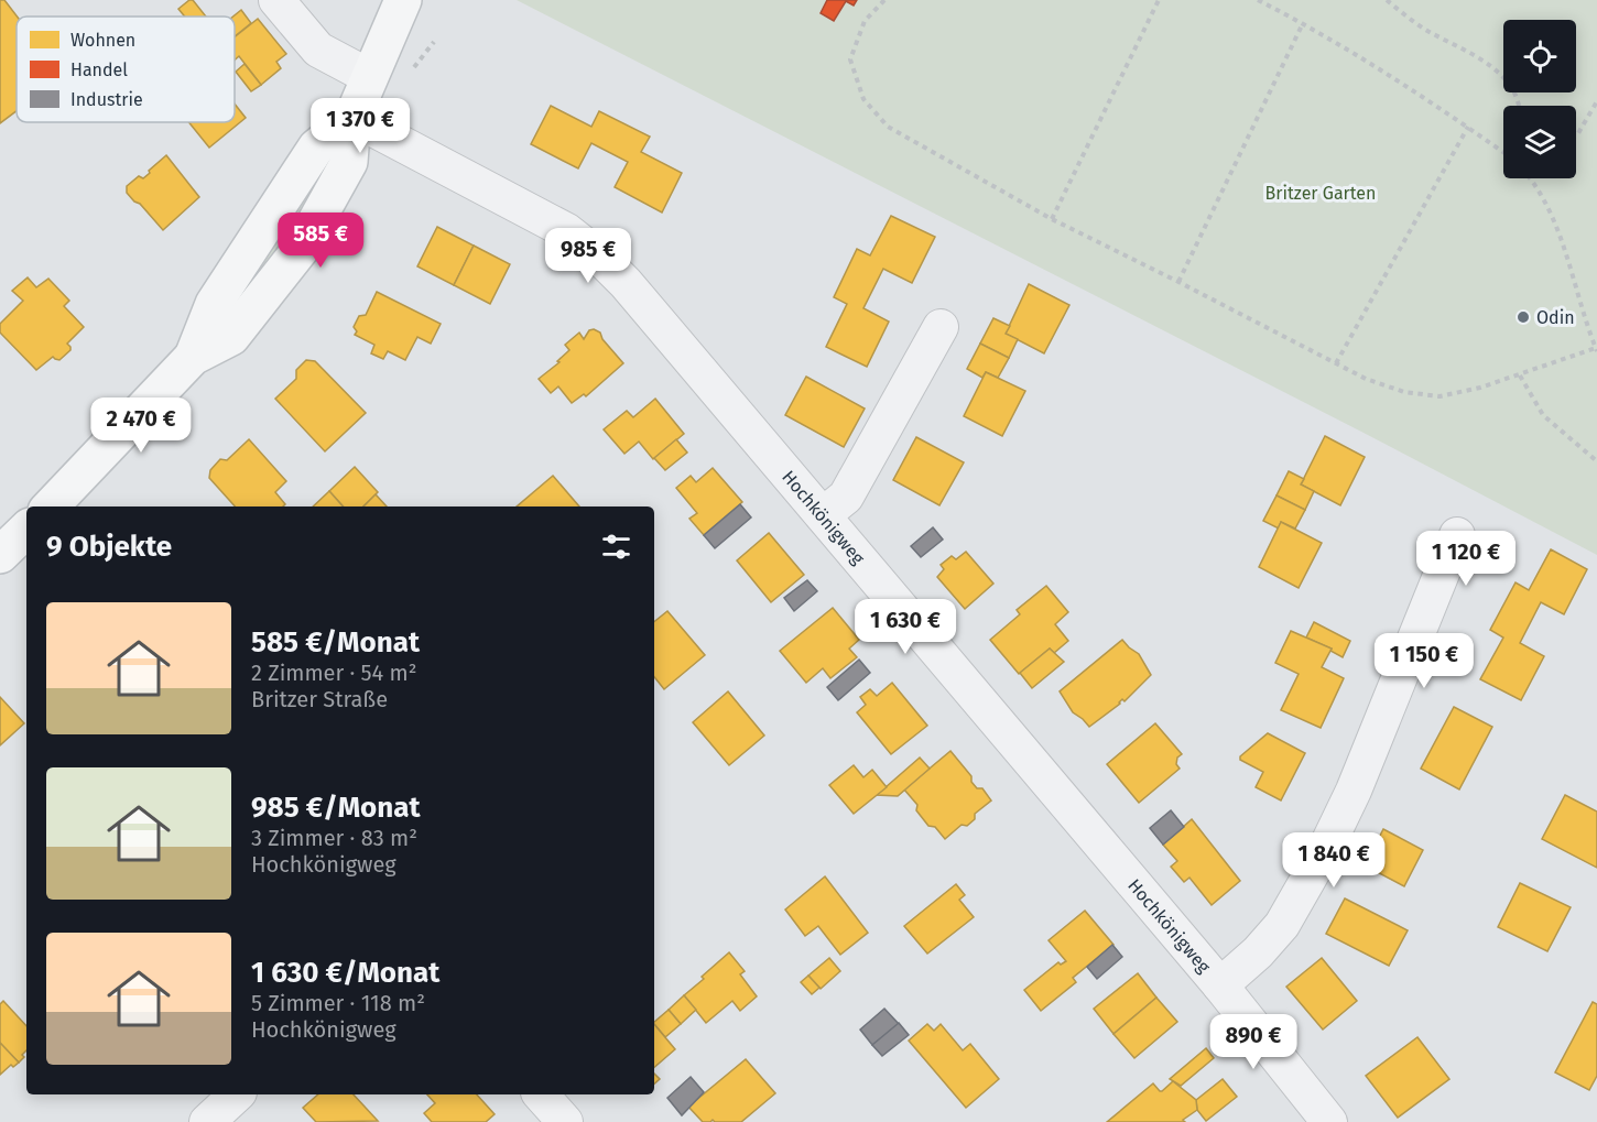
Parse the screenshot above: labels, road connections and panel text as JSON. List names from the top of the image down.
{
  "streets": {
    "street": ["Hochkönigweg"]
  },
  "parks": ["Britzer Garten"],
  "places": ["Odin"],
  "legend": ["Wohnen", "Handel", "Industrie"],
  "page": {
    "price": [
      "1 370 €",
      "585 €",
      "985 €",
      "2 470 €",
      "1 120 €",
      "1 630 €",
      "1 150 €",
      "1 840 €",
      "890 €"
    ],
    "heading": "9 Objekte",
    "list": [
      {
        "name": "585 €/Monat",
        "note": "2 Zimmer · 54 m² · Britzer Straße"
      },
      {
        "name": "985 €/Monat",
        "note": "3 Zimmer · 83 m² · Hochkönigweg"
      },
      {
        "name": "1 630 €/Monat",
        "note": "5 Zimmer · 118 m² · Hochkönigweg"
      }
    ]
  }
}
